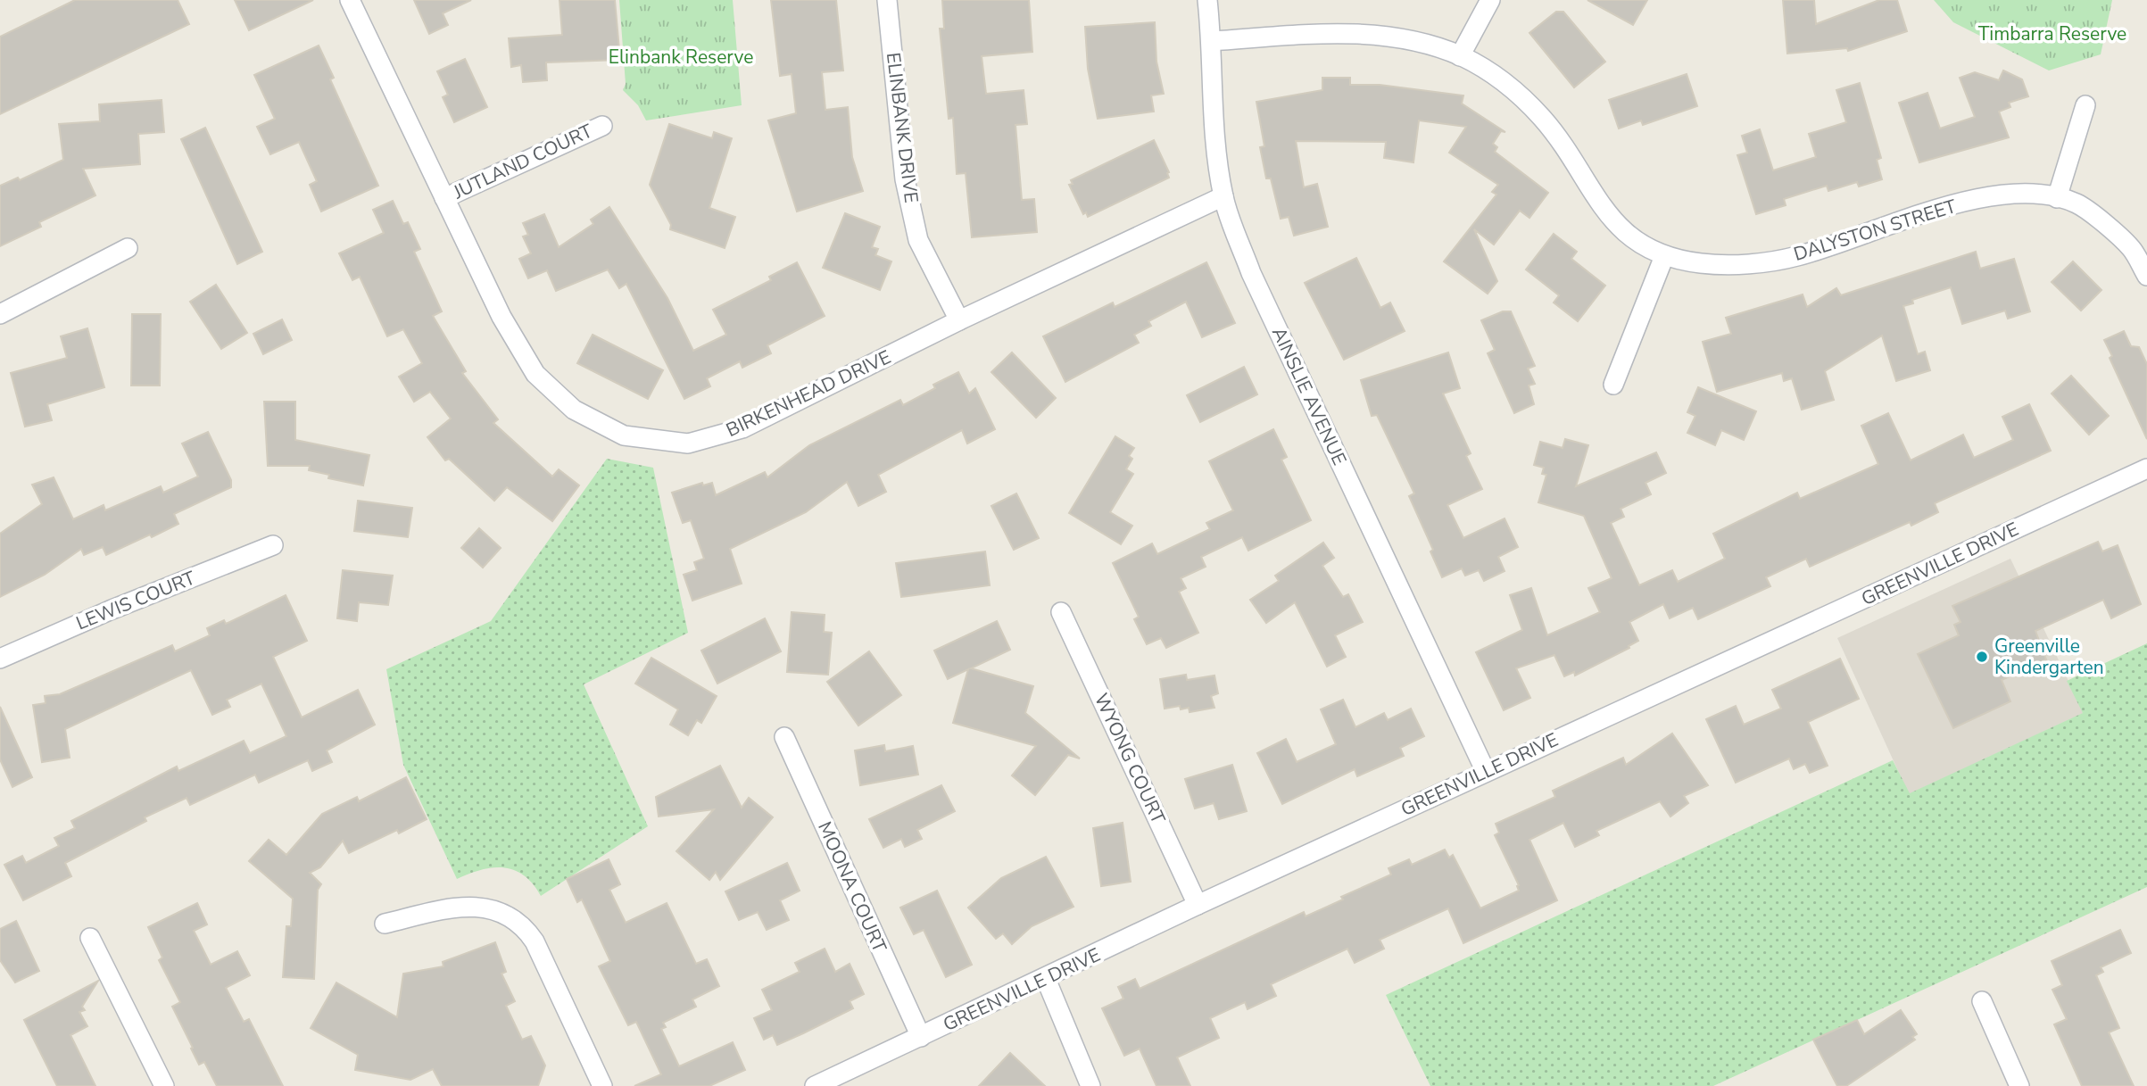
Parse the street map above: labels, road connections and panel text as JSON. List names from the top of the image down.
{
  "streets": {
    "street": [
      "ELINBANK DRIVE",
      "JUTLAND COURT",
      "DALYSTON STREET",
      "BIRKENHEAD DRIVE",
      "AINSLIE AVENUE",
      "GREENVILLE DRIVE",
      "LEWIS COURT",
      "WYONG COURT",
      "MOONA COURT"
    ]
  },
  "crossings": [
    ["ELINBANK DRIVE", "BIRKENHEAD DRIVE"],
    ["JUTLAND COURT", "BIRKENHEAD DRIVE"],
    ["DALYSTON STREET", "AINSLIE AVENUE"],
    ["BIRKENHEAD DRIVE", "AINSLIE AVENUE"],
    ["AINSLIE AVENUE", "GREENVILLE DRIVE"],
    ["GREENVILLE DRIVE", "WYONG COURT"],
    ["GREENVILLE DRIVE", "MOONA COURT"]
  ],
  "parks": ["Timbarra Reserve", "Elinbank Reserve"],
  "places": ["Greenville Kindergarten"]
}
